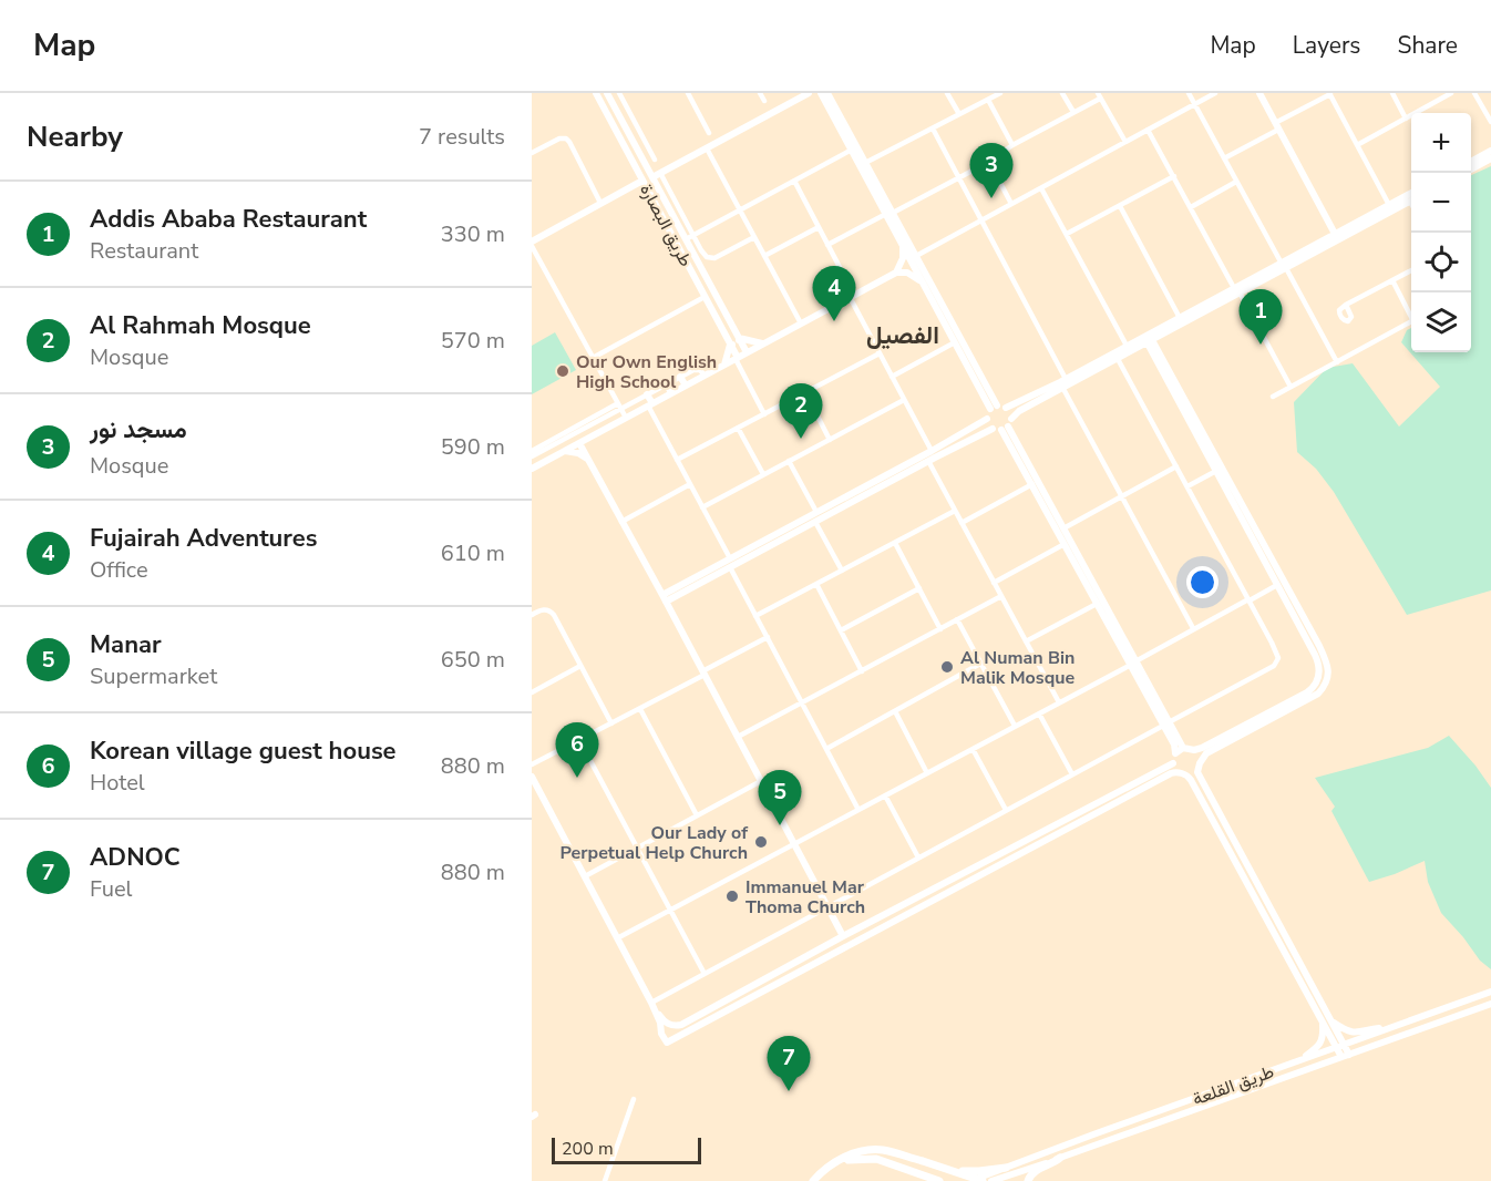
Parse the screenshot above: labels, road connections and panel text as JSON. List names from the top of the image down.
{
  "streets": {
    "street": ["طريق البصارة", "طريق القلعة"]
  },
  "districts": ["الفصيل"],
  "places": [
    "Our Own English High School",
    "Al Numan Bin Malik Mosque",
    "Our Lady of Perpetual Help Church",
    "Immanuel Mar Thoma Church"
  ],
  "scale_bar": "200 m",
  "page": {
    "header": "Map",
    "nav": ["Map", "Layers", "Share"],
    "heading": ["Nearby", "7 results"],
    "map_buttons": ["+", "−"],
    "pins": [
      "3",
      "4",
      "1",
      "2",
      "6",
      "5",
      "7"
    ],
    "list": [
      {
        "mark": "1",
        "name": "Addis Ababa Restaurant",
        "note": "Restaurant",
        "value": "330 m"
      },
      {
        "mark": "2",
        "name": "Al Rahmah Mosque",
        "note": "Mosque",
        "value": "570 m"
      },
      {
        "mark": "3",
        "name": "مسجد نور",
        "note": "Mosque",
        "value": "590 m"
      },
      {
        "mark": "4",
        "name": "Fujairah Adventures",
        "note": "Office",
        "value": "610 m"
      },
      {
        "mark": "5",
        "name": "Manar",
        "note": "Supermarket",
        "value": "650 m"
      },
      {
        "mark": "6",
        "name": "Korean village guest house",
        "note": "Hotel",
        "value": "880 m"
      },
      {
        "mark": "7",
        "name": "ADNOC",
        "note": "Fuel",
        "value": "880 m"
      }
    ],
    "scale": "200 m"
  }
}
